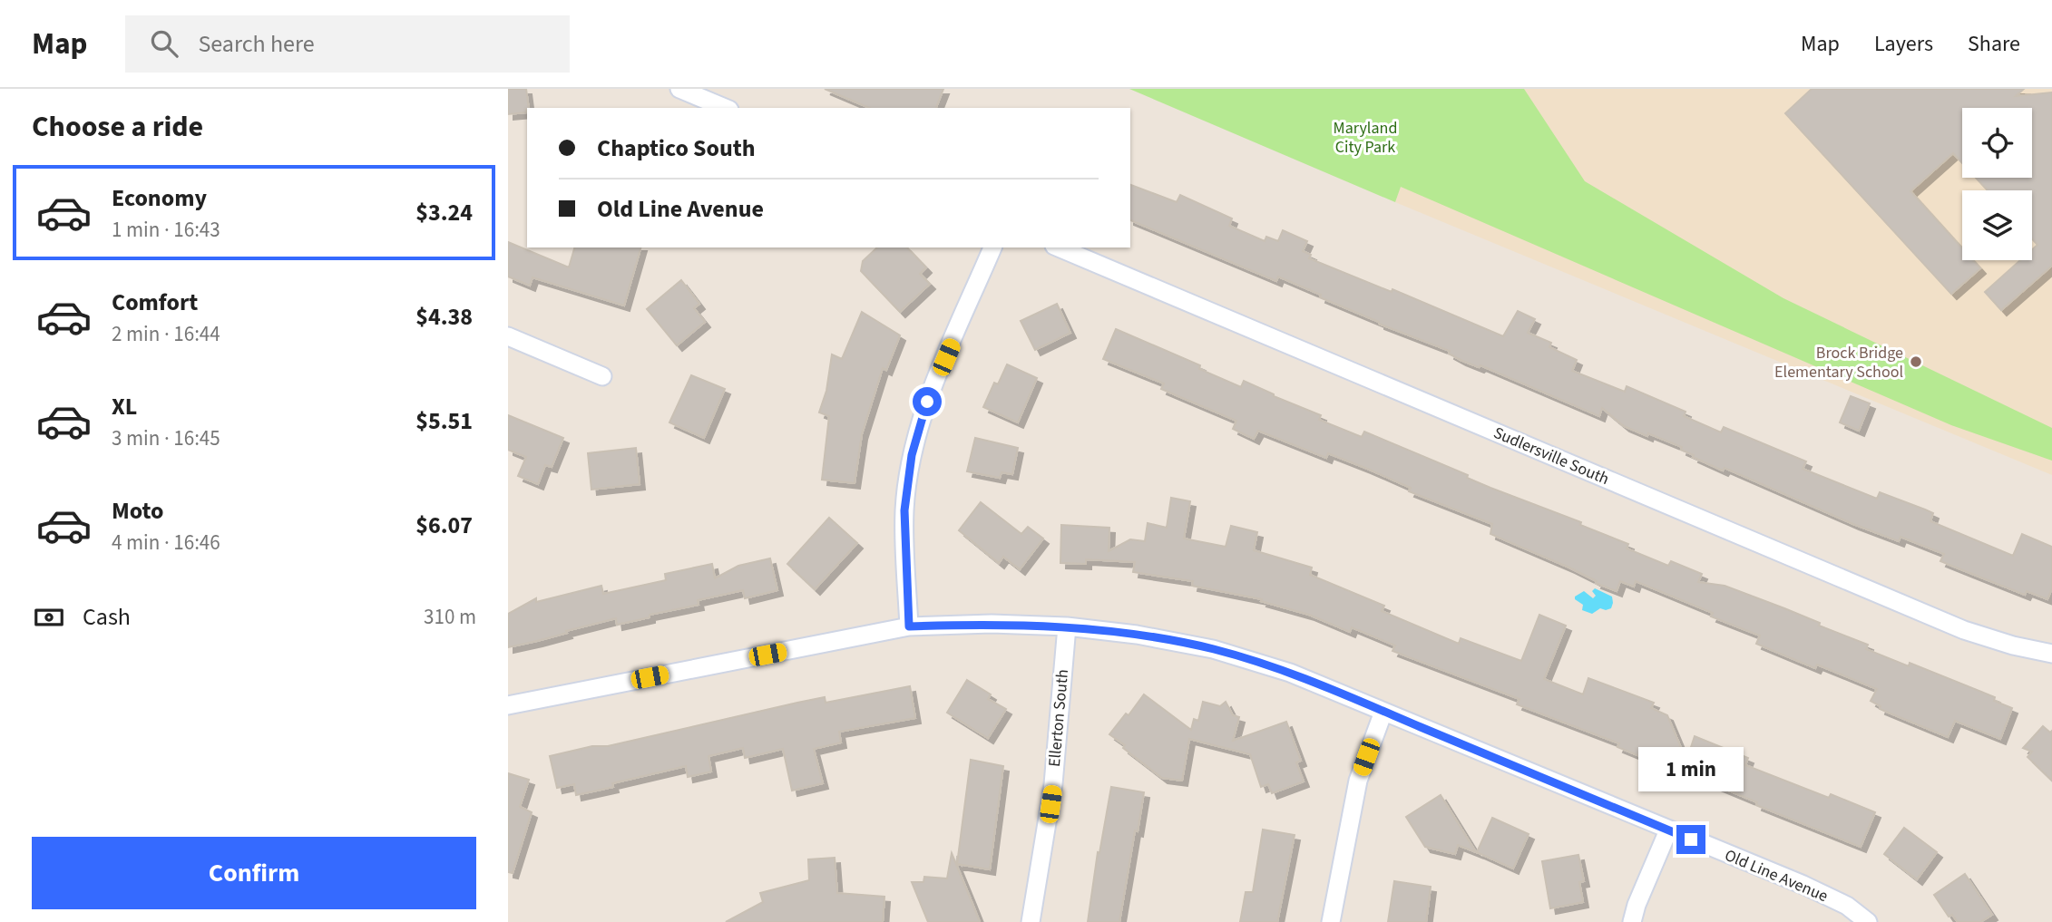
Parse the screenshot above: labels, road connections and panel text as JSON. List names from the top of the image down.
{
  "streets": {
    "street": ["Sudlersville South", "Ellerton South", "Old Line Avenue"]
  },
  "crossings": [
    ["Ellerton South", "Old Line Avenue"]
  ],
  "parks": ["Maryland City Park"],
  "places": ["Brock Bridge Elementary School"],
  "page": {
    "header": "Map",
    "search": "Search here",
    "nav": ["Map", "Layers", "Share"],
    "heading": "Choose a ride",
    "banner": ["Chaptico South", "Old Line Avenue"],
    "list": [
      {
        "name": "Economy",
        "note": "1 min · 16:43",
        "value": "$3.24"
      },
      {
        "name": "Comfort",
        "note": "2 min · 16:44",
        "value": "$4.38"
      },
      {
        "name": "XL",
        "note": "3 min · 16:45",
        "value": "$5.51"
      },
      {
        "name": "Moto",
        "note": "4 min · 16:46",
        "value": "$6.07"
      }
    ],
    "pay": ["Cash", "310 m"],
    "bubble": "1 min",
    "buttons": "Confirm"
  }
}
